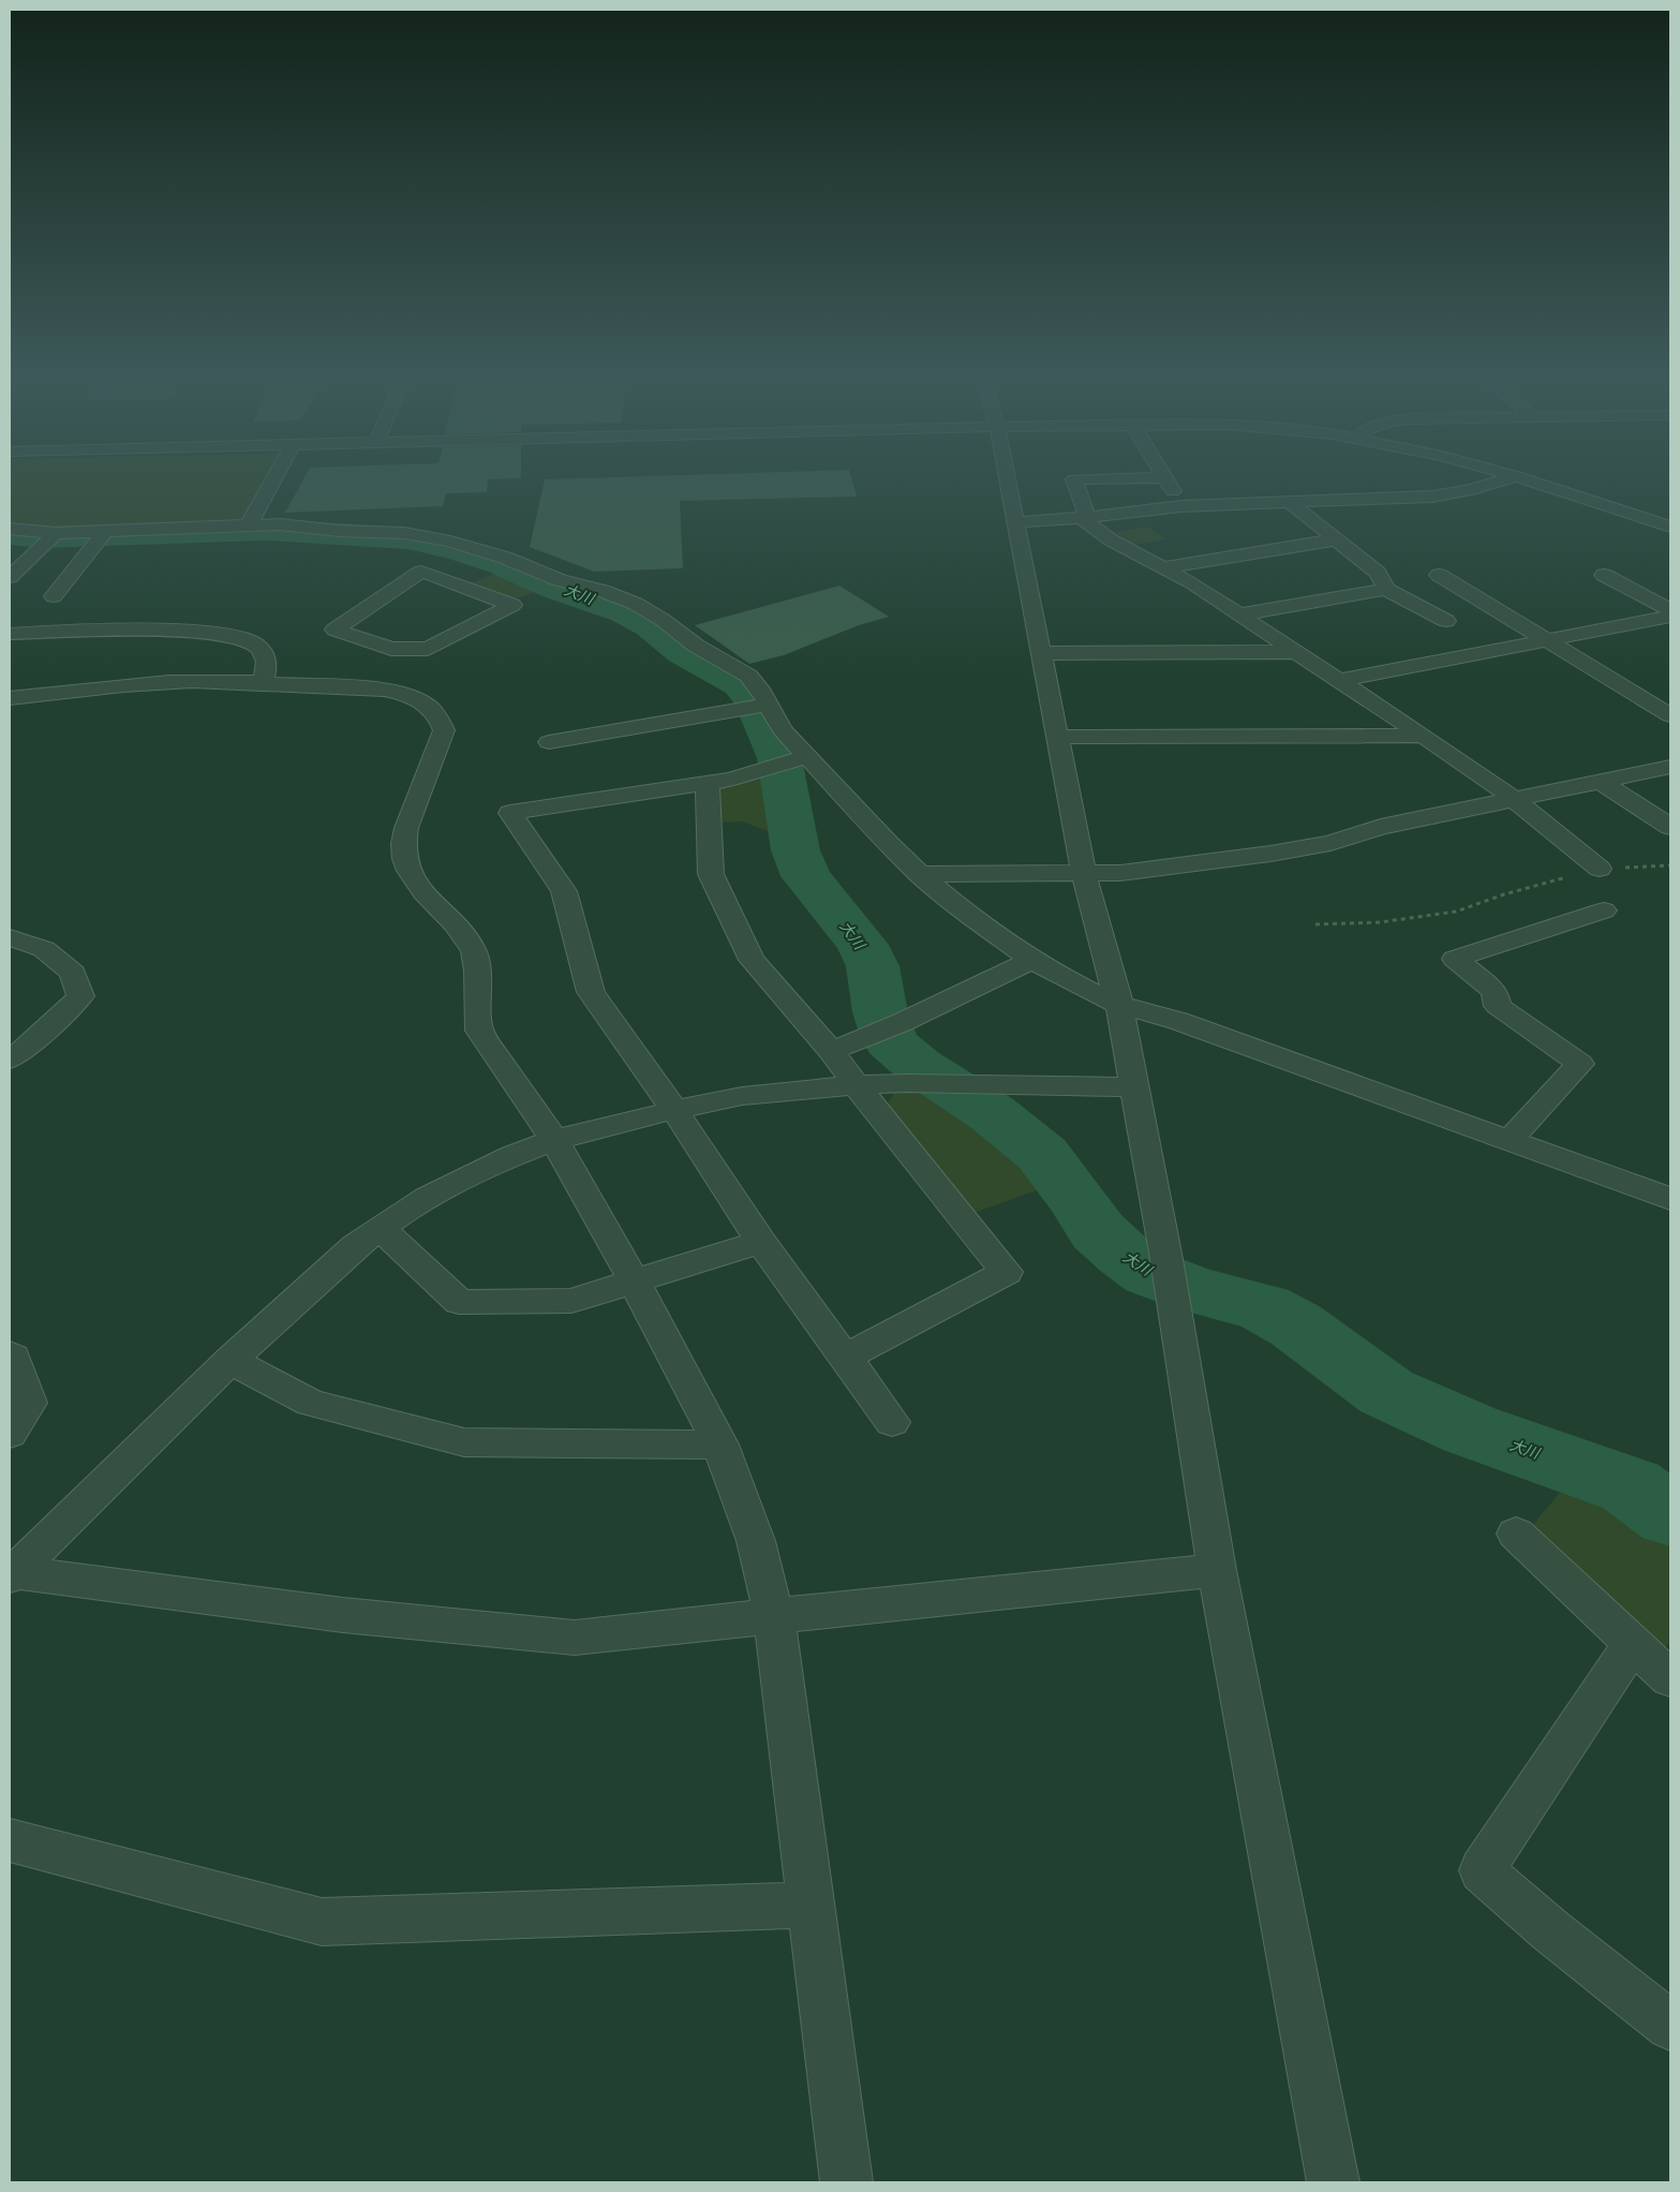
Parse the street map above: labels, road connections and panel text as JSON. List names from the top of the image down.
{
  "water": ["大川"]
}
